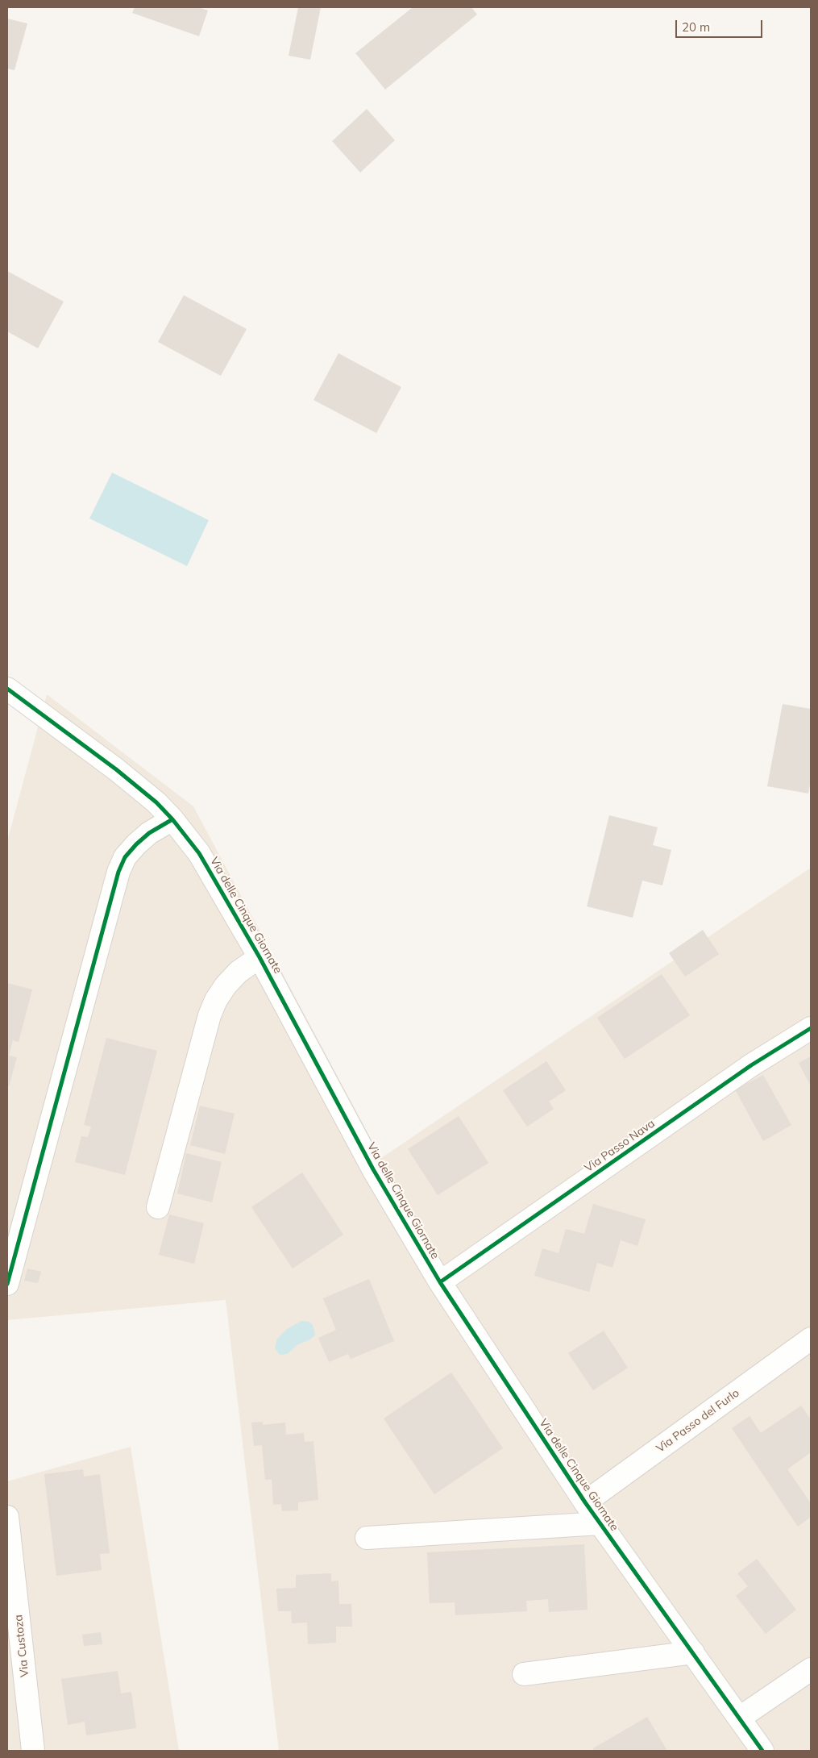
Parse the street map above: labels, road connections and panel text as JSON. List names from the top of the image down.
{
  "streets": {
    "street": [
      "Via delle Cinque Giornate",
      "Via Passo Nava",
      "Via Passo del Furlo",
      "Via Custoza"
    ]
  },
  "crossings": [
    ["Via delle Cinque Giornate", "Via Passo Nava"],
    ["Via delle Cinque Giornate", "Via Passo del Furlo"]
  ],
  "scale_bar": "20 m"
}
